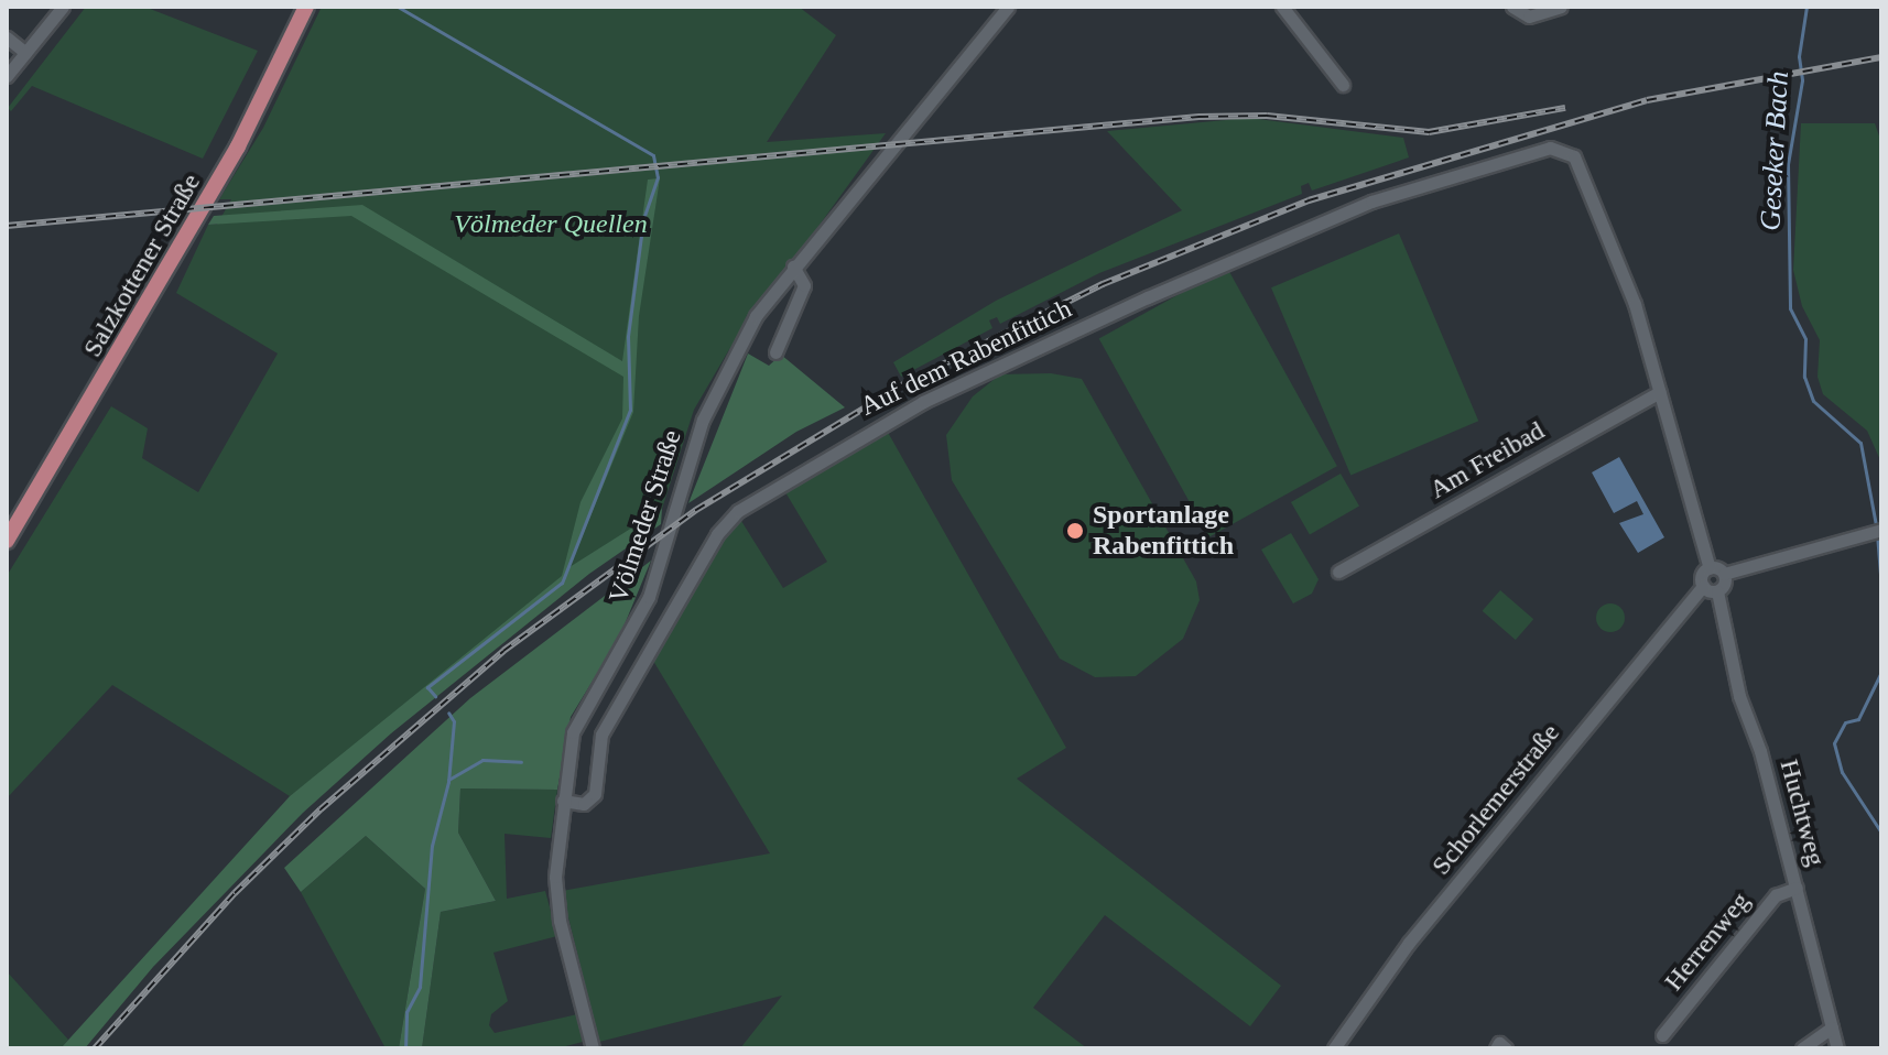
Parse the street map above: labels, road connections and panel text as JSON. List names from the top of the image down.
{
  "streets": {
    "main road": ["Salzkottener Straße"],
    "street": [
      "Auf dem Rabenfittich",
      "Am Freibad",
      "Völmeder Straße",
      "Schorlemerstraße",
      "Huchtweg",
      "Herrenweg"
    ]
  },
  "crossings": [
    ["Auf dem Rabenfittich", "Am Freibad"],
    ["Auf dem Rabenfittich", "Völmeder Straße"],
    ["Schorlemerstraße", "Huchtweg"],
    ["Huchtweg", "Herrenweg"]
  ],
  "water": ["Geseker Bach"],
  "parks": ["Völmeder Quellen"],
  "places": ["Sportanlage Rabenfittich"]
}
